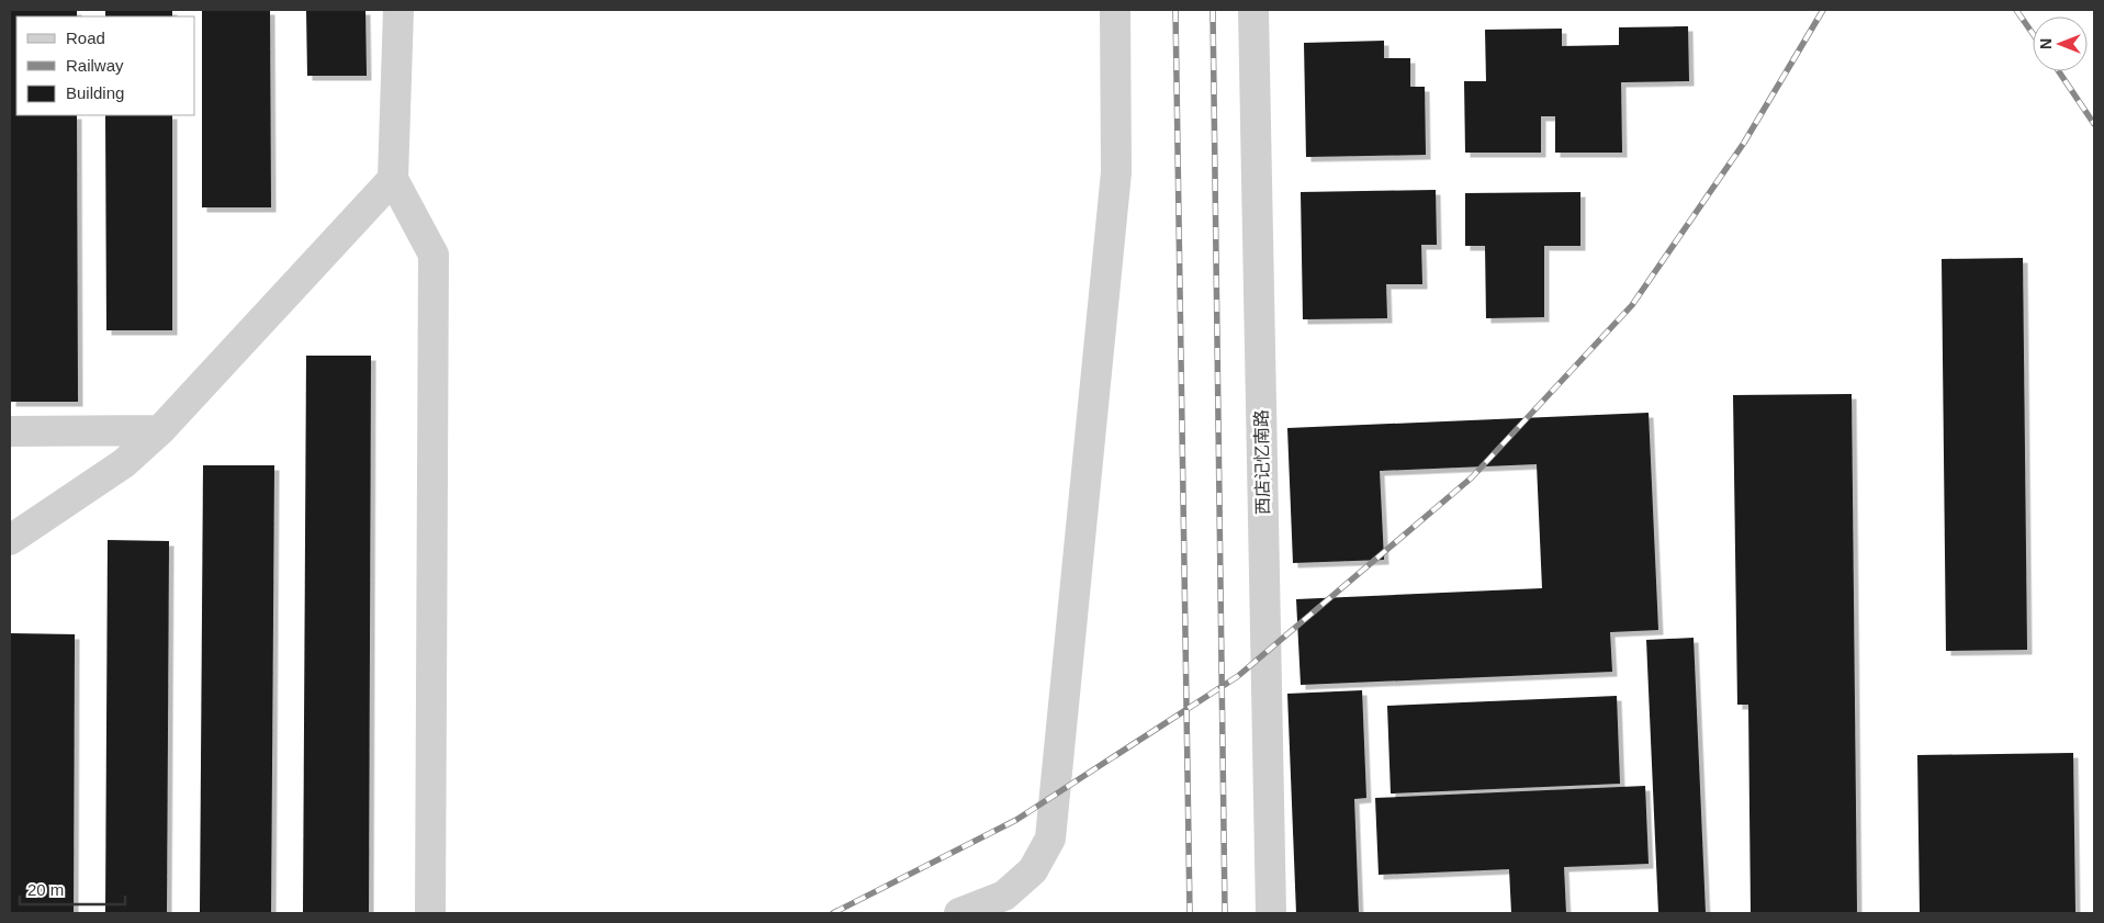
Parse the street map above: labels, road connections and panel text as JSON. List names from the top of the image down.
{
  "streets": {
    "street": ["西店记忆南路"]
  },
  "legend": ["Road", "Railway", "Building"],
  "scale_bar": "20 m",
  "north": "left"
}
